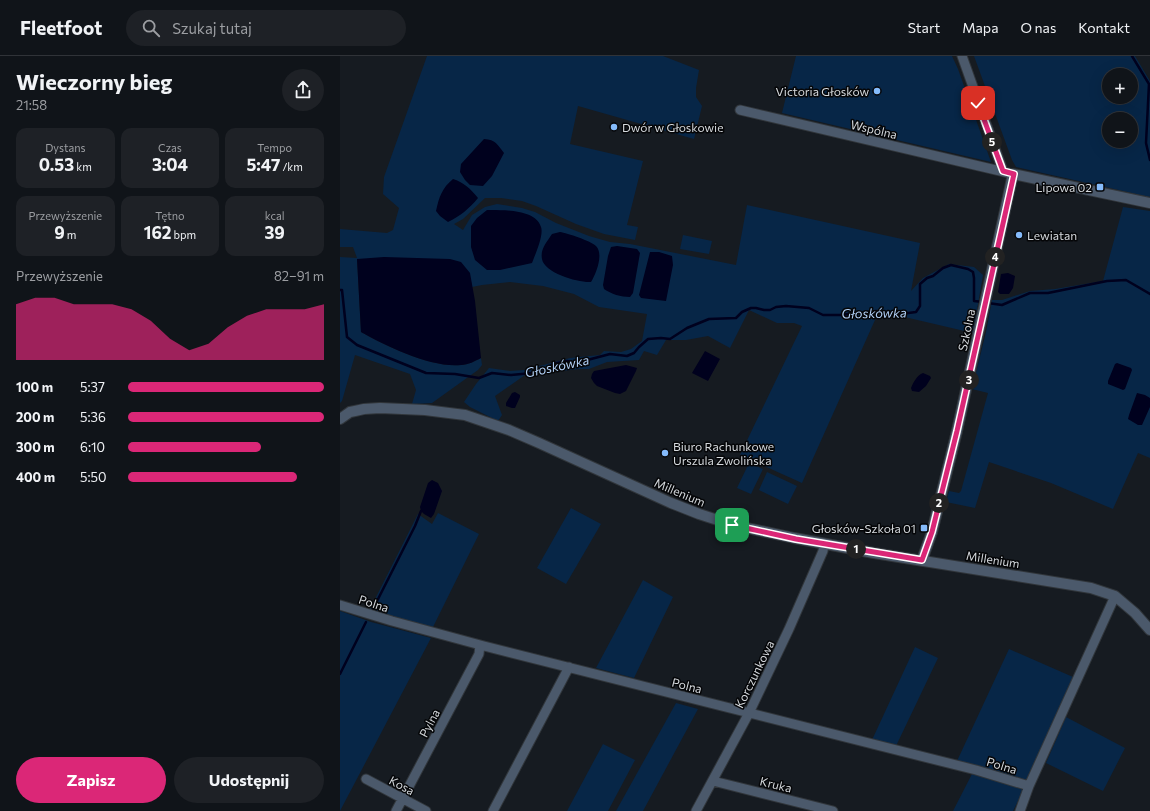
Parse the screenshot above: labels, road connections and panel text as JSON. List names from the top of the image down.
{
  "streets": {
    "street": [
      "Wspólna",
      "Szkolna",
      "Millenium",
      "Polna",
      "Korczunkowa",
      "Pylna",
      "Kruka",
      "Kosa"
    ]
  },
  "crossings": [
    ["Wspólna", "Szkolna"],
    ["Szkolna", "Millenium"],
    ["Millenium", "Korczunkowa"],
    ["Polna", "Korczunkowa"],
    ["Polna", "Pylna"],
    ["Korczunkowa", "Kruka"],
    ["Pylna", "Kosa"]
  ],
  "water": ["Głoskówka"],
  "places": {
    "other": [
      "Victoria Głosków",
      "Dwór w Głoskowie",
      "Lewiatan",
      "Biuro Rachunkowe Urszula Zwolińska"
    ],
    "transit": ["Lipowa 02", "Głosków-Szkoła 01"]
  },
  "page": {
    "header": "Fleetfoot",
    "search": "Szukaj tutaj",
    "nav": [
      "Start",
      "Mapa",
      "O nas",
      "Kontakt"
    ],
    "heading": ["Wieczorny bieg", "21:58"],
    "map_buttons": ["+", "−"],
    "stats": [
      ["Dystans", "0.53 km"],
      ["Czas", "3:04"],
      ["Tempo", "5:47 /km"],
      ["Przewyższenie", "9 m"],
      ["Tętno", "162 bpm"],
      ["kcal", "39"]
    ],
    "pins": [
      "5",
      "4",
      "3",
      "2",
      "1"
    ],
    "chart": ["Przewyższenie", "82–91 m"],
    "list": [
      {
        "name": "100 m",
        "note": "5:37"
      },
      {
        "name": "200 m",
        "note": "5:36"
      },
      {
        "name": "300 m",
        "note": "6:10"
      },
      {
        "name": "400 m",
        "note": "5:50"
      }
    ],
    "buttons": ["Zapisz", "Udostępnij"]
  }
}
